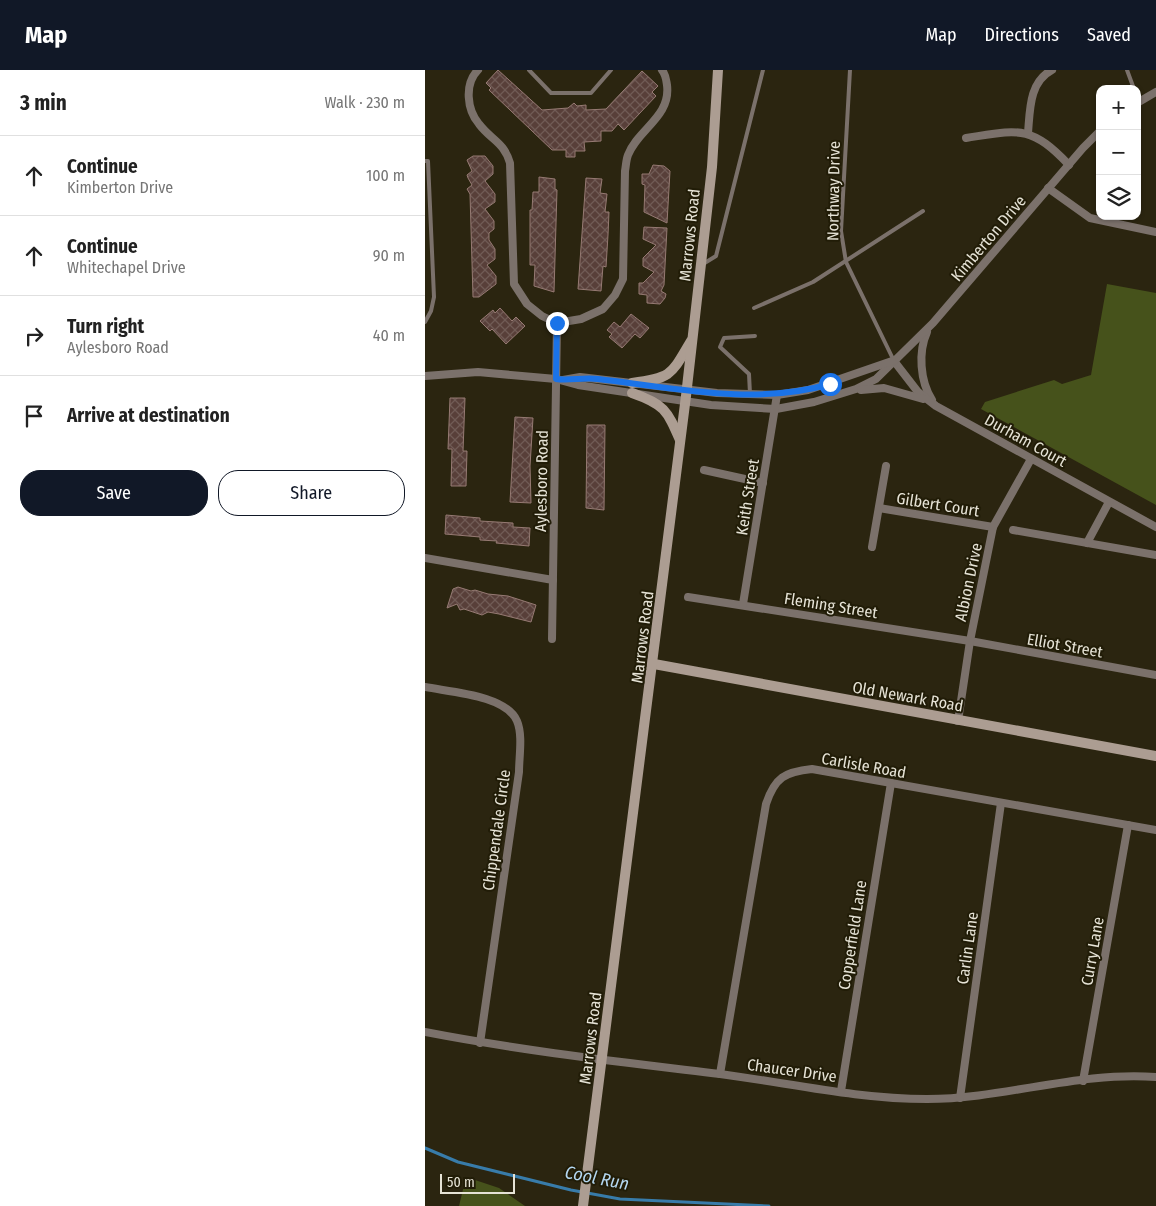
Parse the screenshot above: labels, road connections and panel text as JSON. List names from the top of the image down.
{
  "streets": {
    "street": [
      "Marrows Road",
      "Kimberton Drive",
      "Durham Court",
      "Aylesboro Road",
      "Keith Street",
      "Gilbert Court",
      "Albion Drive",
      "Fleming Street",
      "Elliot Street",
      "Old Newark Road",
      "Carlisle Road",
      "Chippendale Circle",
      "Copperfield Lane",
      "Carlin Lane",
      "Curry Lane",
      "Chaucer Drive"
    ],
    "lane": ["Northway Drive"]
  },
  "crossings": [
    ["Northway Drive", "Kimberton Drive"],
    ["Northway Drive", "Durham Court"],
    ["Marrows Road", "Kimberton Drive"],
    ["Marrows Road", "Old Newark Road"],
    ["Marrows Road", "Chaucer Drive"],
    ["Kimberton Drive", "Durham Court"],
    ["Kimberton Drive", "Keith Street"],
    ["Durham Court", "Albion Drive"],
    ["Keith Street", "Fleming Street"],
    ["Gilbert Court", "Albion Drive"],
    ["Albion Drive", "Fleming Street"],
    ["Albion Drive", "Elliot Street"],
    ["Albion Drive", "Old Newark Road"],
    ["Fleming Street", "Elliot Street"],
    ["Carlisle Road", "Copperfield Lane"],
    ["Carlisle Road", "Carlin Lane"],
    ["Carlisle Road", "Curry Lane"],
    ["Carlisle Road", "Chaucer Drive"],
    ["Chippendale Circle", "Chaucer Drive"],
    ["Copperfield Lane", "Chaucer Drive"],
    ["Carlin Lane", "Chaucer Drive"],
    ["Curry Lane", "Chaucer Drive"]
  ],
  "water": ["Cool Run"],
  "scale_bar": "50 m",
  "page": {
    "header": "Map",
    "nav": ["Map", "Directions", "Saved"],
    "heading": ["3 min", "Walk · 230 m"],
    "map_buttons": ["+", "−"],
    "list": [
      ["Continue", "Kimberton Drive", "100 m"],
      ["Continue", "Whitechapel Drive", "90 m"],
      ["Turn right", "Aylesboro Road", "40 m"],
      "Arrive at destination"
    ],
    "buttons": ["Save", "Share"],
    "scale": "50 m"
  }
}
